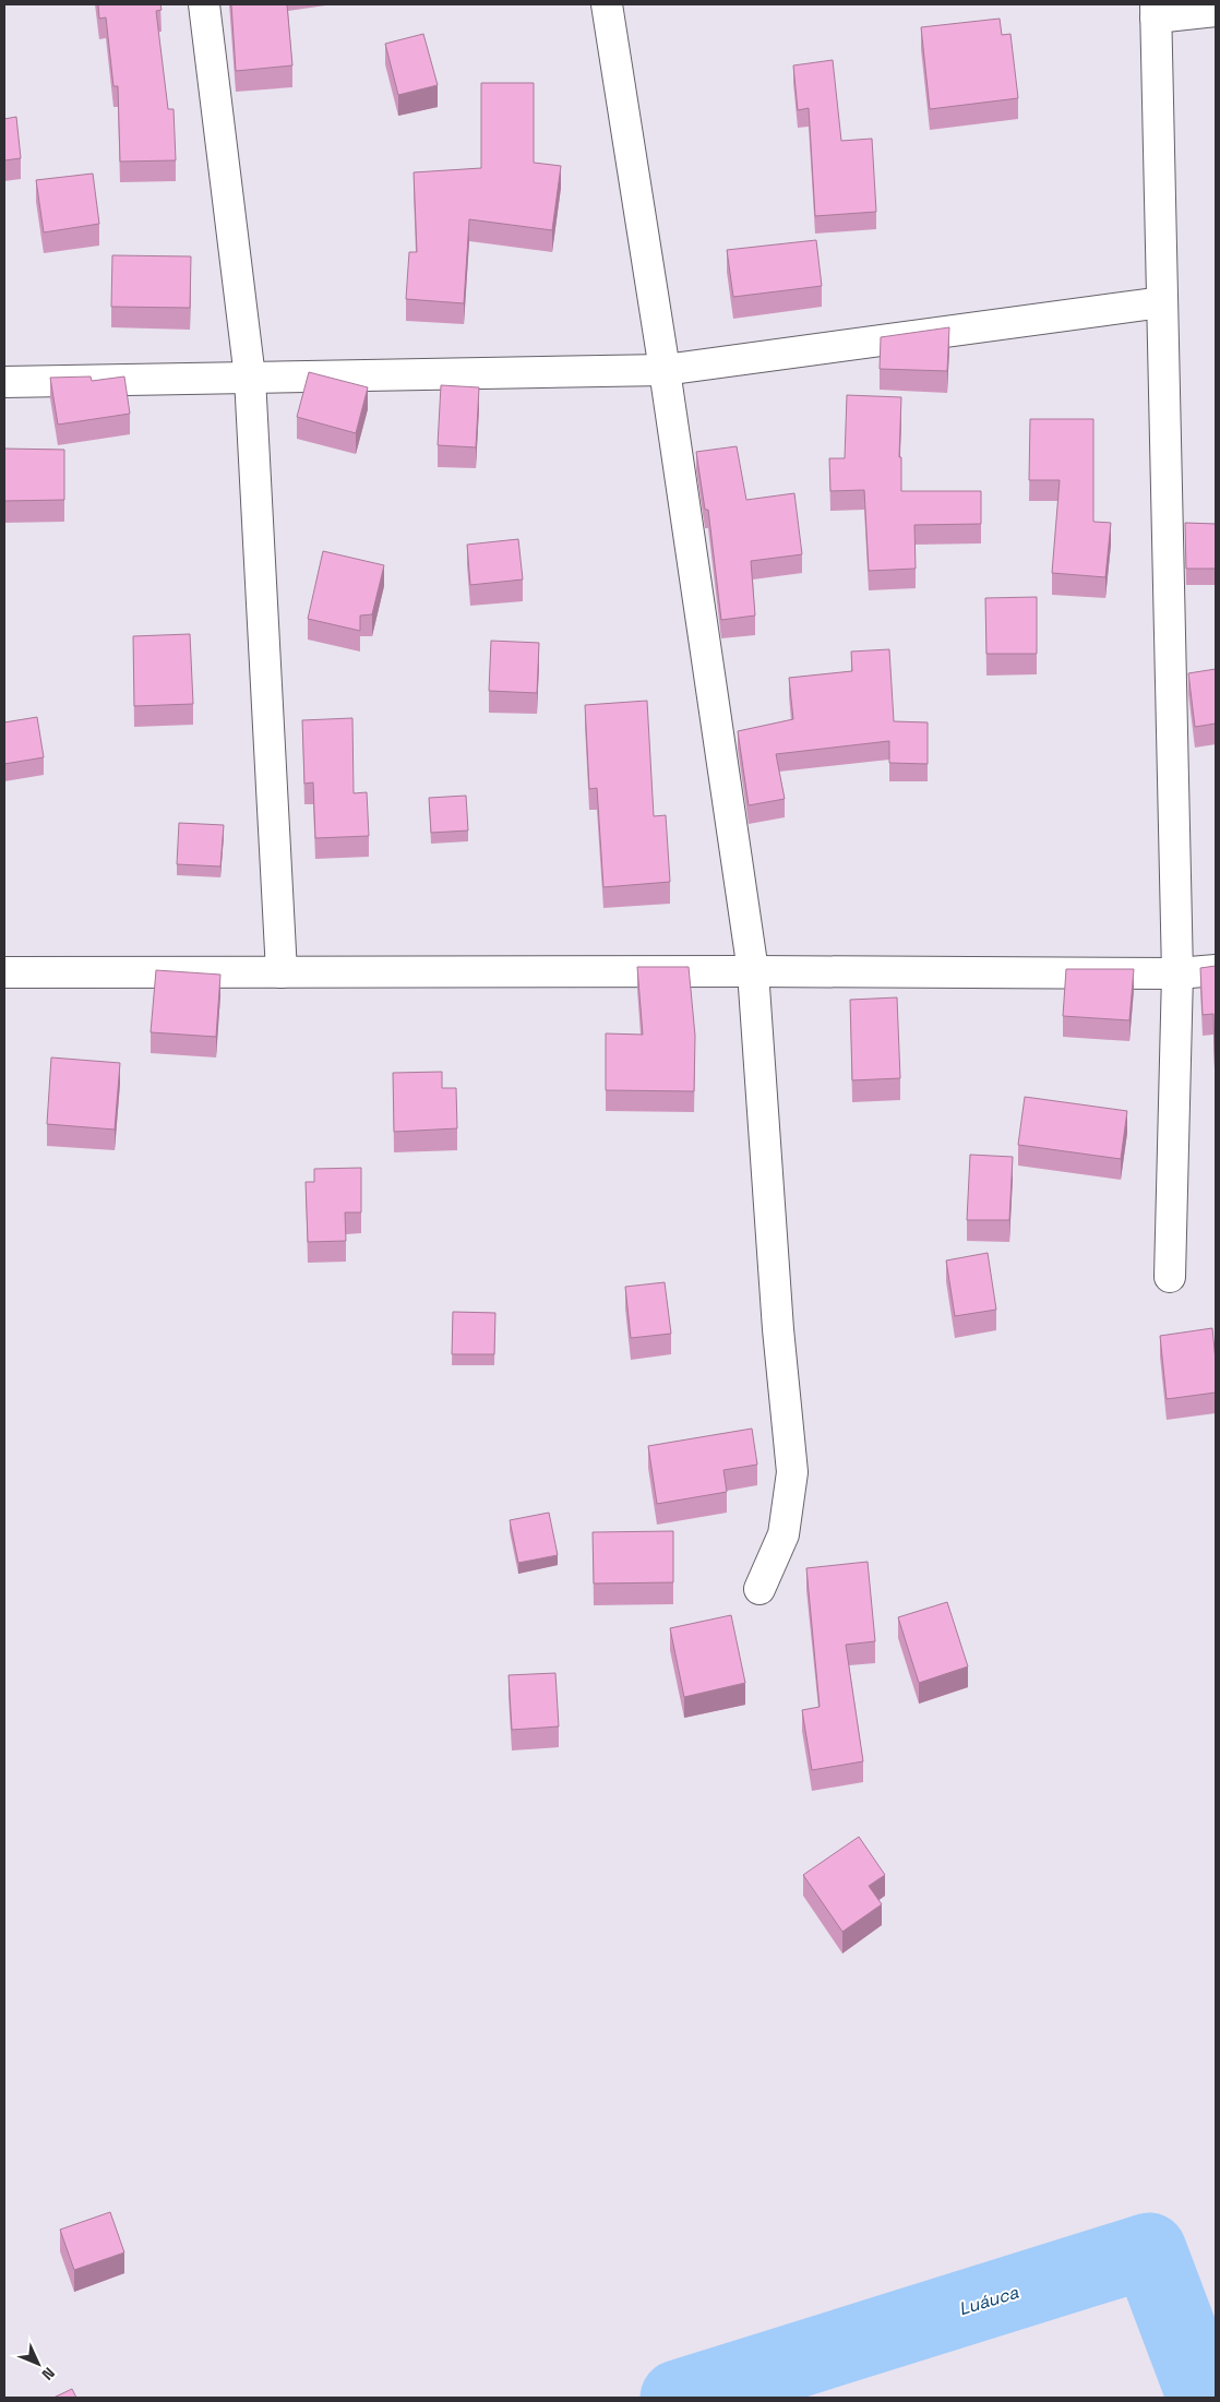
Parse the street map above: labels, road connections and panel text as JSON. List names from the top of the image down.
{
  "water": ["Luáuca"],
  "north": "bottom right"
}
